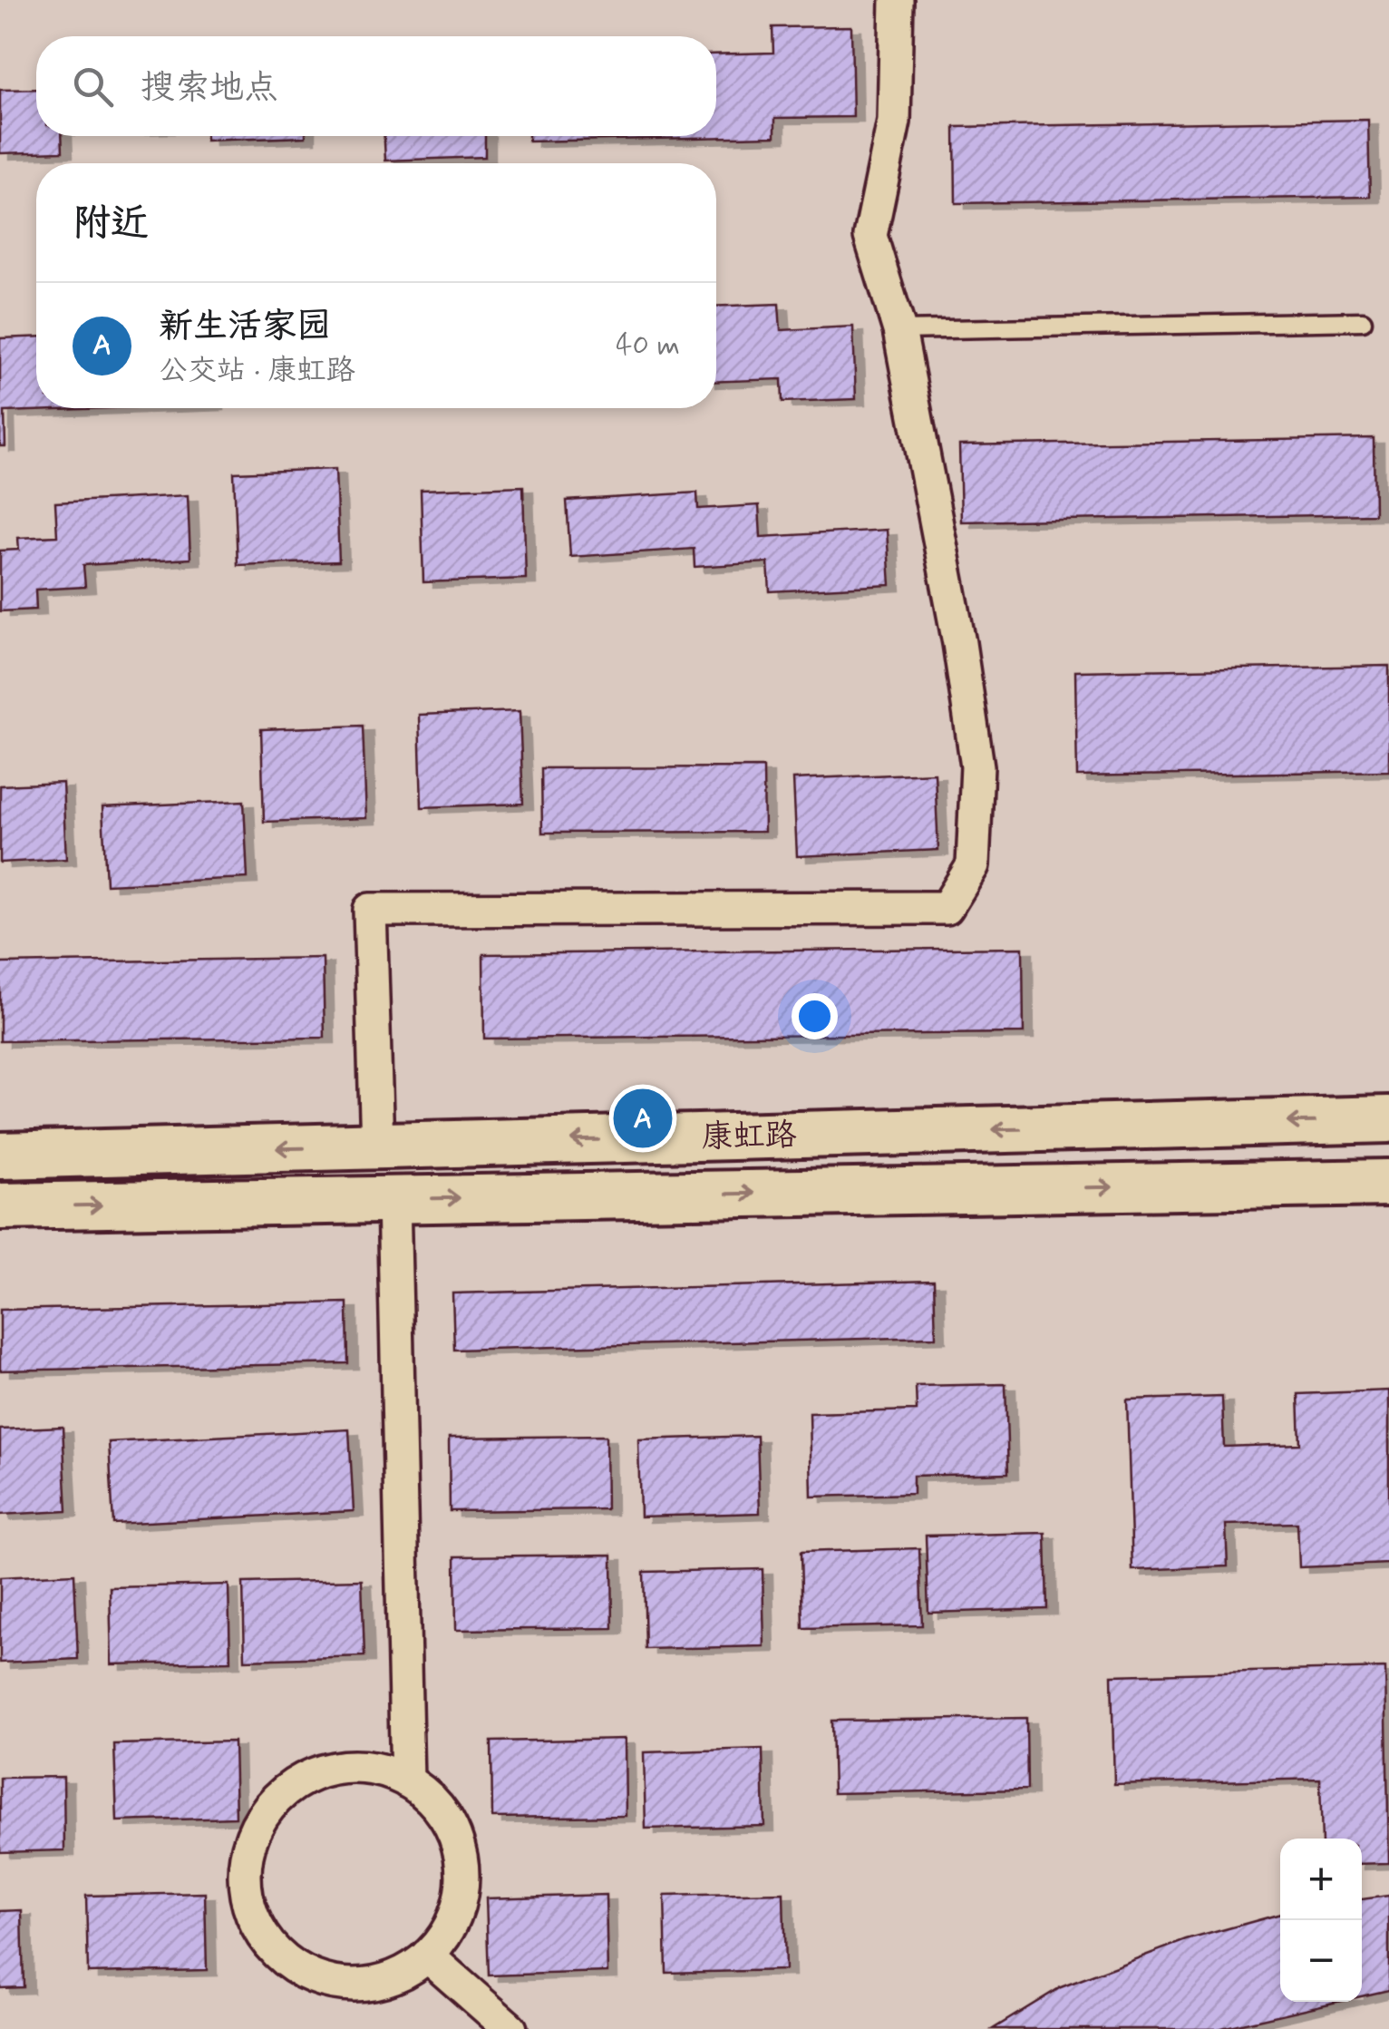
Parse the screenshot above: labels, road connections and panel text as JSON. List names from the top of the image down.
{
  "streets": {
    "main road": ["康虹路"]
  },
  "page": {
    "search": "搜索地点",
    "heading": "附近",
    "list": [
      {
        "mark": "A",
        "name": "新生活家园",
        "note": "公交站 · 康虹路",
        "value": "40 m"
      }
    ],
    "pins": "A",
    "map_buttons": ["+", "−"]
  }
}
